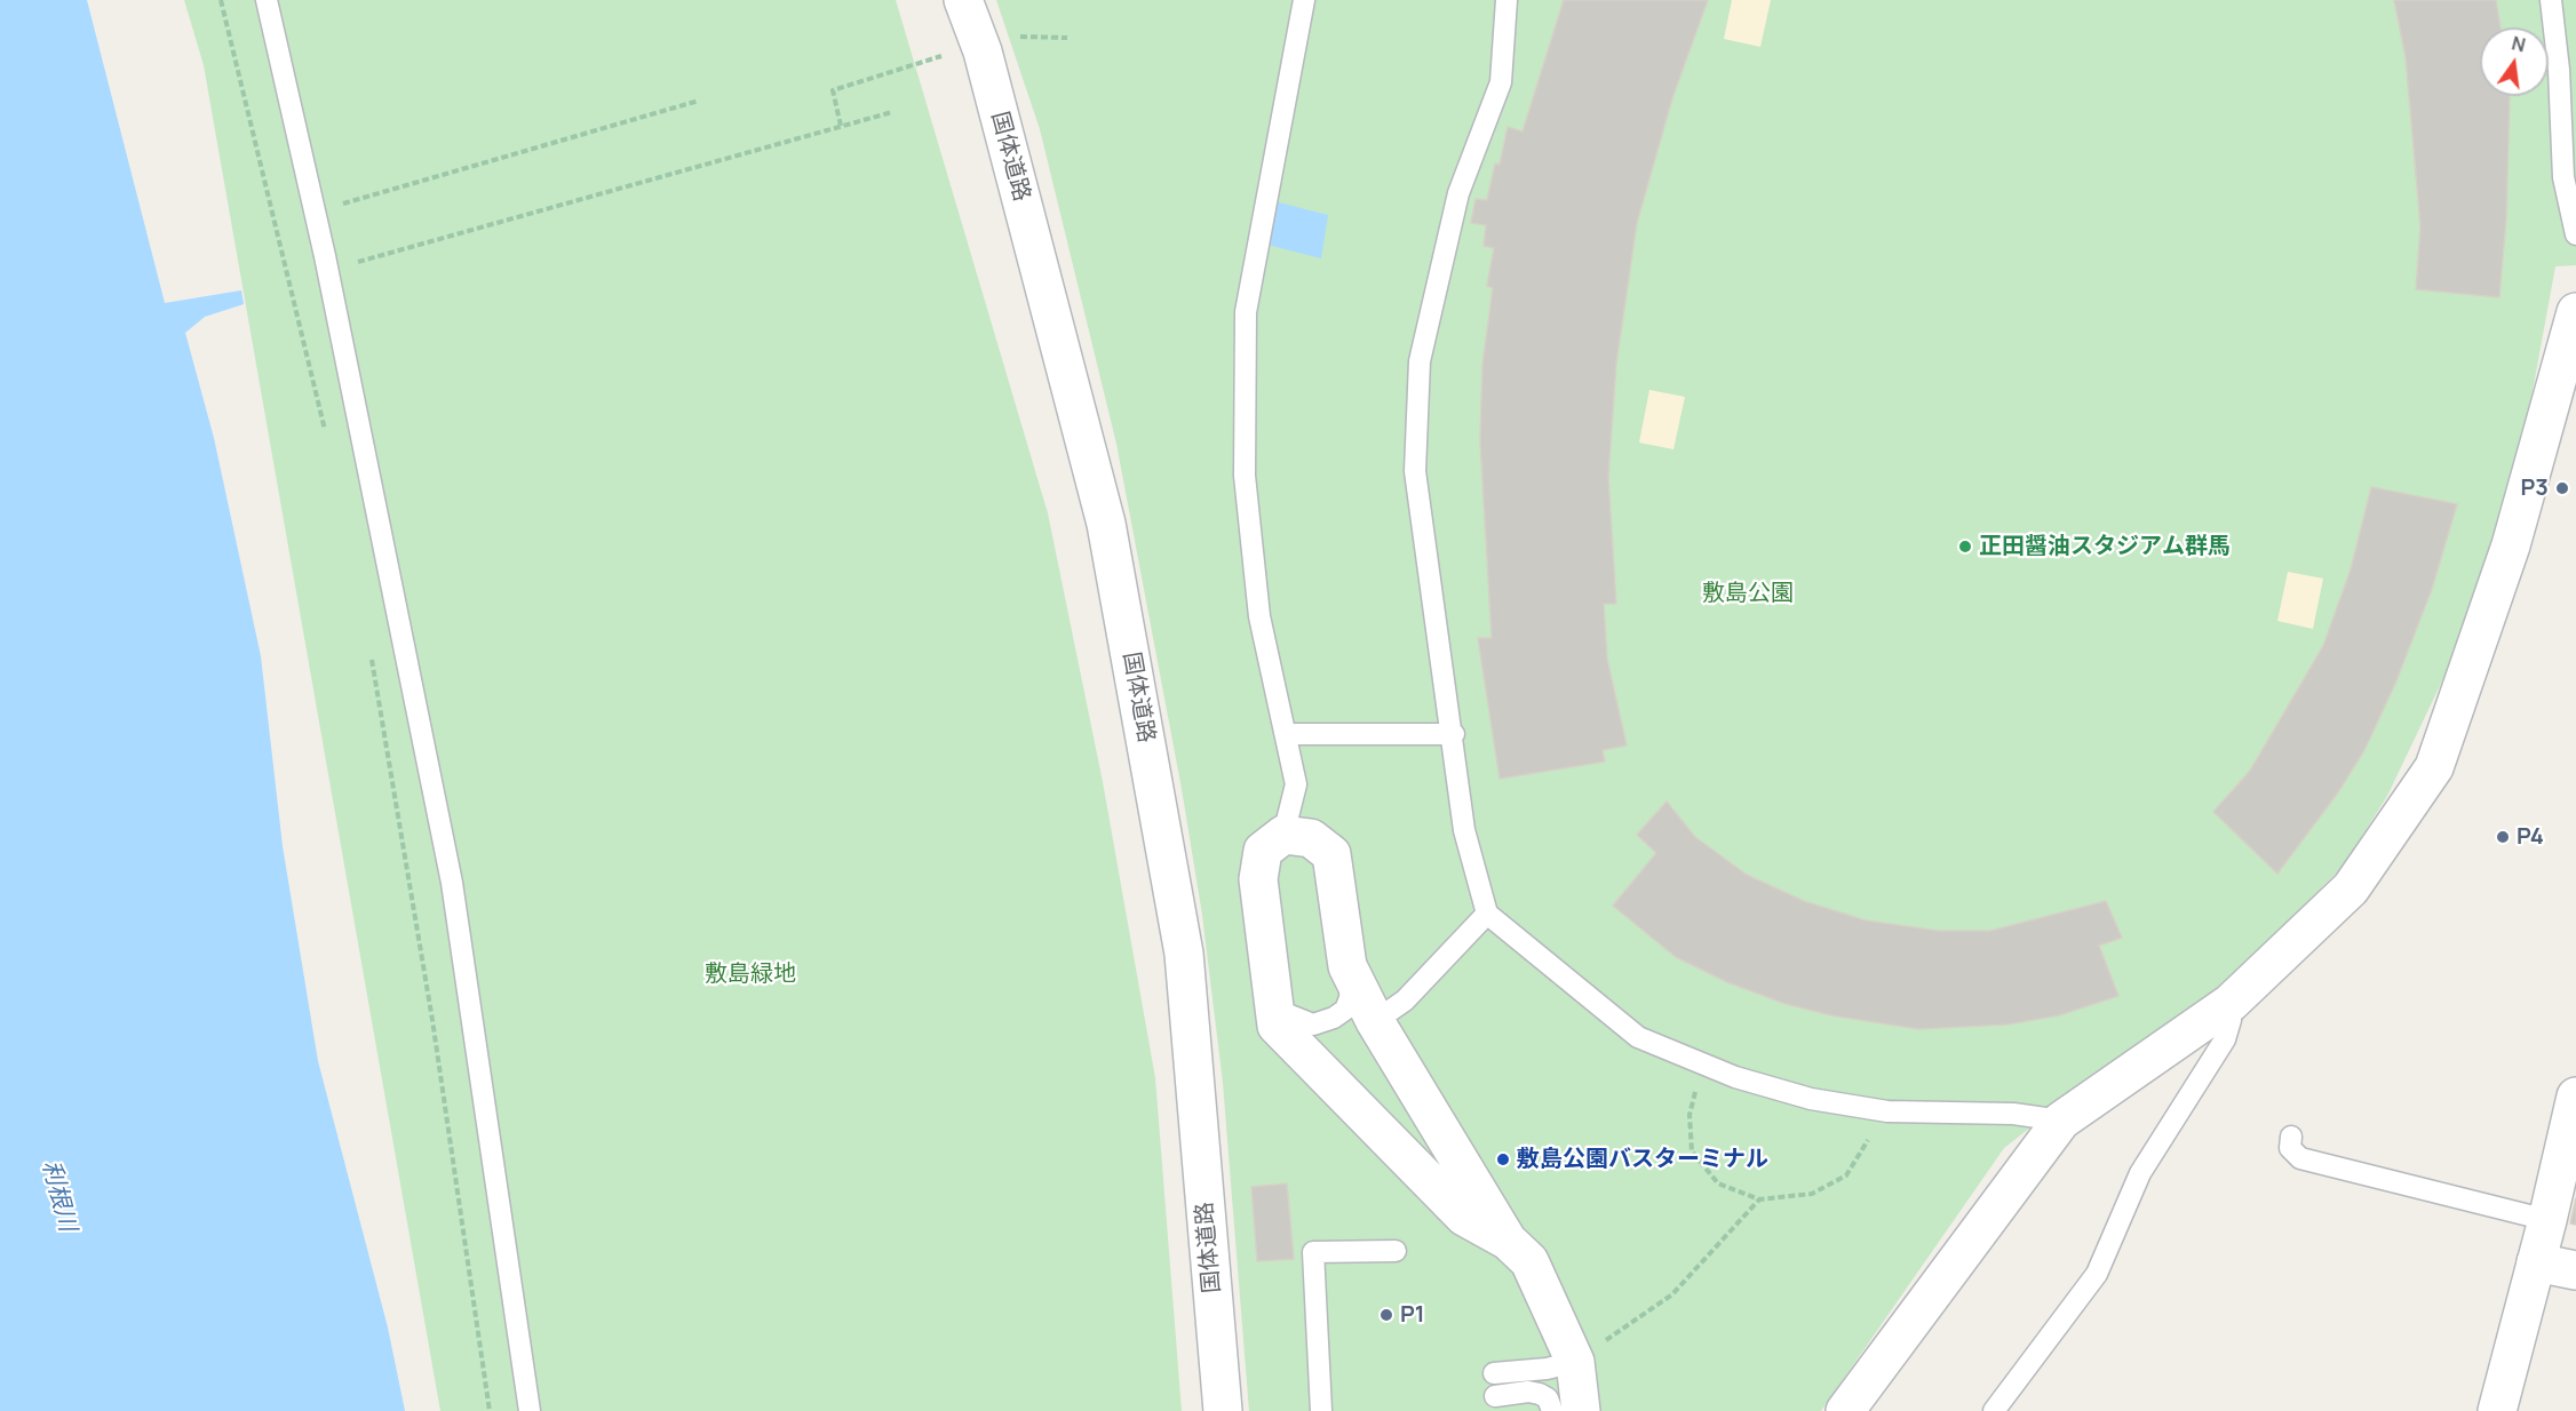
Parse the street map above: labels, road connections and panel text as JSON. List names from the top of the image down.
{
  "streets": {
    "street": ["国体道路"]
  },
  "water": ["利根川"],
  "parks": ["敷島公園", "敷島緑地"],
  "places": [
    "P3",
    "正田醤油スタジアム群馬",
    "P4",
    "敷島公園バスターミナル",
    "P1"
  ],
  "north": "top"
}
